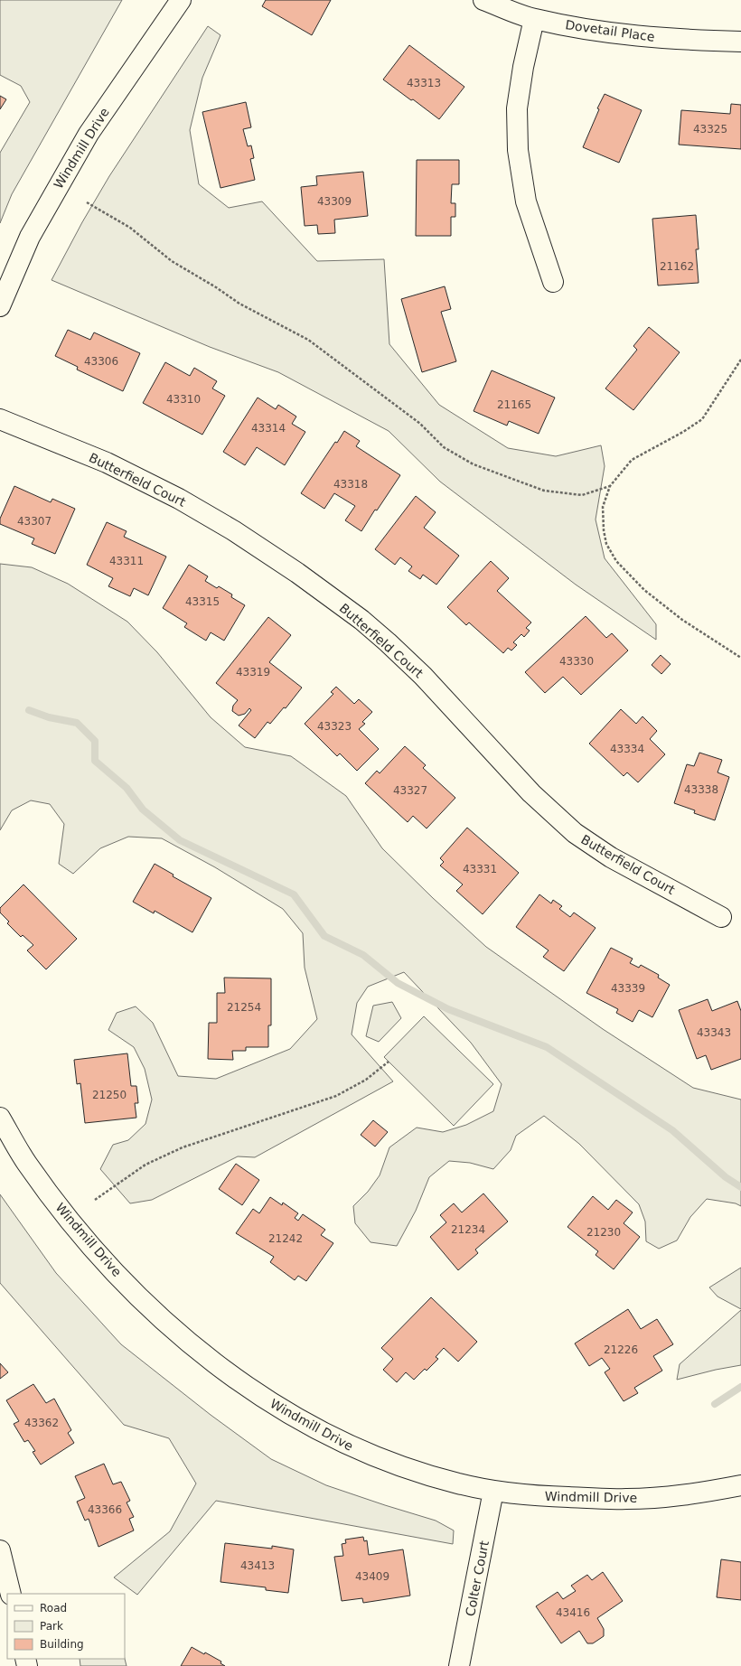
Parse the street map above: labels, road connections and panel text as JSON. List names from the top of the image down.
{
  "streets": {
    "street": [
      "Dovetail Place",
      "Windmill Drive",
      "Butterfield Court",
      "Colter Court"
    ]
  },
  "crossings": [
    ["Windmill Drive", "Colter Court"]
  ],
  "house_numbers": [
    "43313",
    "43325",
    "43309",
    "21162",
    "43306",
    "43310",
    "21165",
    "43314",
    "43318",
    "43307",
    "43311",
    "43315",
    "43330",
    "43319",
    "43323",
    "43334",
    "43338",
    "43327",
    "43331",
    "43339",
    "21254",
    "43343",
    "21250",
    "21234",
    "21230",
    "21242",
    "21226",
    "43362",
    "43366",
    "43413",
    "43409",
    "43416"
  ],
  "legend": ["Road", "Park", "Building"]
}
